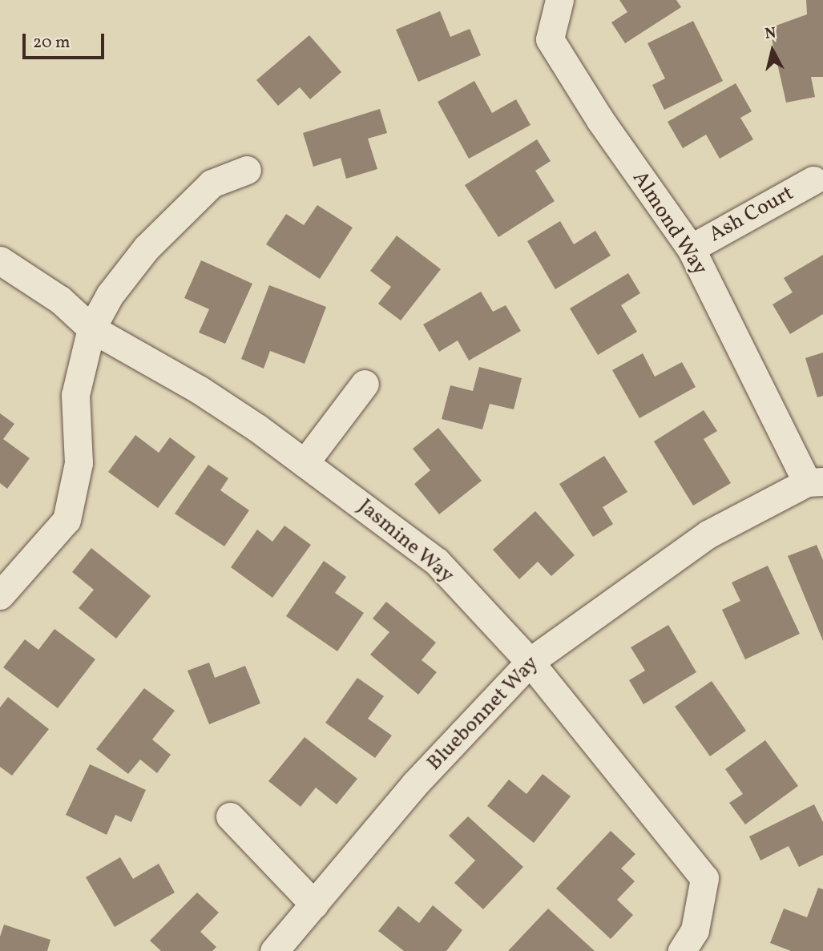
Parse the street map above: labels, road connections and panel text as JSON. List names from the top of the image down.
{
  "streets": {
    "street": [
      "Ash Court",
      "Almond Way",
      "Jasmine Way",
      "Bluebonnet Way"
    ]
  },
  "crossings": [
    ["Ash Court", "Almond Way"],
    ["Almond Way", "Bluebonnet Way"],
    ["Jasmine Way", "Bluebonnet Way"]
  ],
  "scale_bar": "20 m",
  "north": "top"
}
